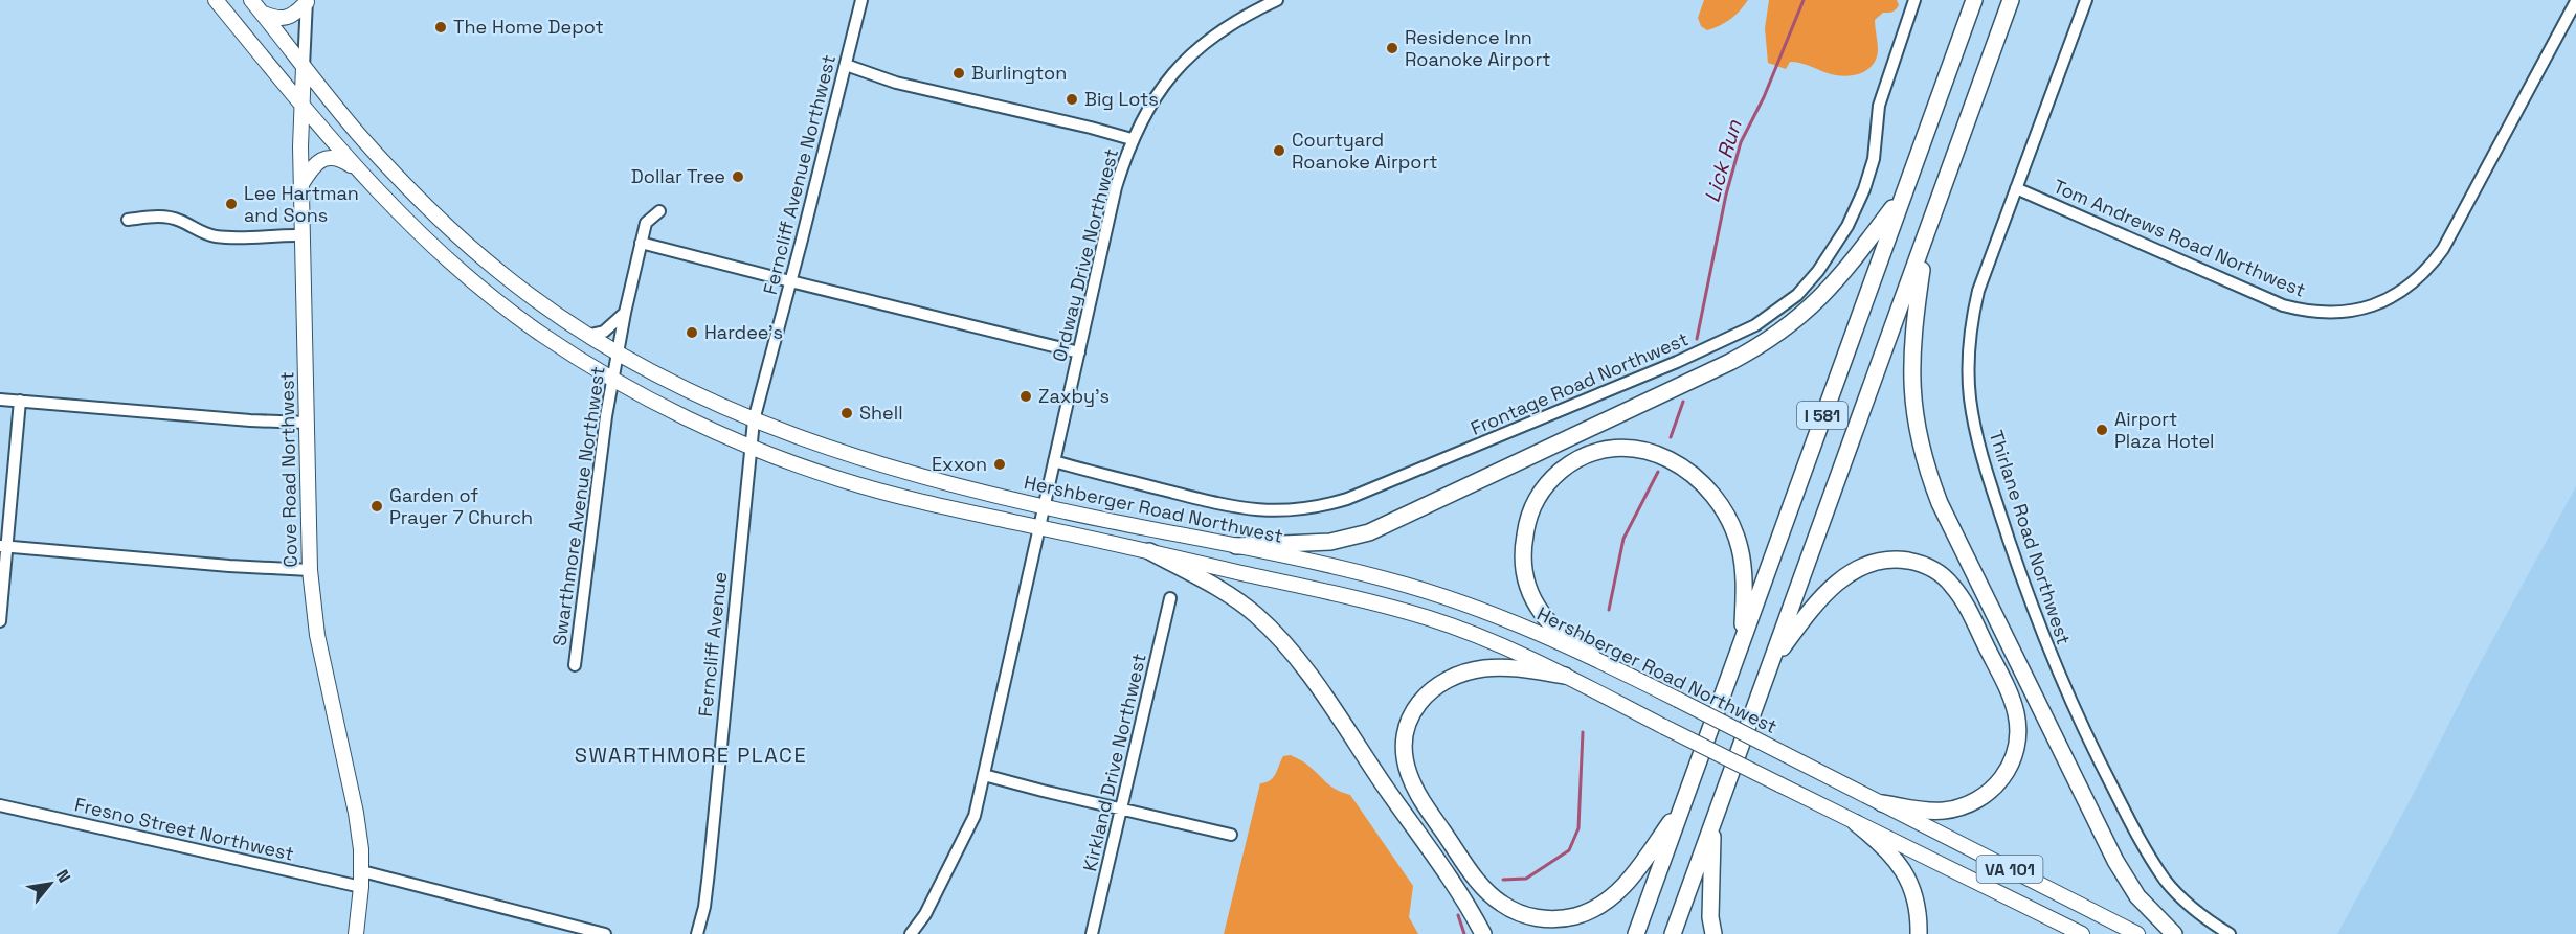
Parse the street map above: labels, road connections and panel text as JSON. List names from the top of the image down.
{
  "streets": {
    "highway": ["I 581"],
    "main road": ["Cove Road Northwest", "Hershberger Road Northwest", "VA 101"],
    "street": [
      "Ferncliff Avenue Northwest",
      "Tom Andrews Road Northwest",
      "Ordway Drive Northwest",
      "Frontage Road Northwest",
      "Swarthmore Avenue Northwest",
      "Thirlane Road Northwest",
      "Ferncliff Avenue",
      "Kirkland Drive Northwest",
      "Fresno Street Northwest"
    ]
  },
  "crossings": [
    ["Ferncliff Avenue Northwest", "Hershberger Road Northwest"],
    ["Ferncliff Avenue Northwest", "Ferncliff Avenue"],
    ["Ferncliff Avenue Northwest", "VA 101"],
    ["Tom Andrews Road Northwest", "Thirlane Road Northwest"],
    ["Ordway Drive Northwest", "Frontage Road Northwest"],
    ["Ordway Drive Northwest", "Hershberger Road Northwest"],
    ["Ordway Drive Northwest", "VA 101"],
    ["Cove Road Northwest", "Hershberger Road Northwest"],
    ["Cove Road Northwest", "Fresno Street Northwest"],
    ["Cove Road Northwest", "VA 101"],
    ["Swarthmore Avenue Northwest", "Hershberger Road Northwest"],
    ["Swarthmore Avenue Northwest", "VA 101"]
  ],
  "districts": ["SWARTHMORE PLACE"],
  "water": ["Lick Run"],
  "places": [
    "The Home Depot",
    "Residence Inn Roanoke Airport",
    "Burlington",
    "Big Lots",
    "Courtyard Roanoke Airport",
    "Dollar Tree",
    "Lee Hartman and Sons",
    "Hardee's",
    "Zaxby's",
    "Shell",
    "Airport Plaza Hotel",
    "Exxon",
    "Garden of Prayer 7 Church"
  ],
  "north": "top right"
}
